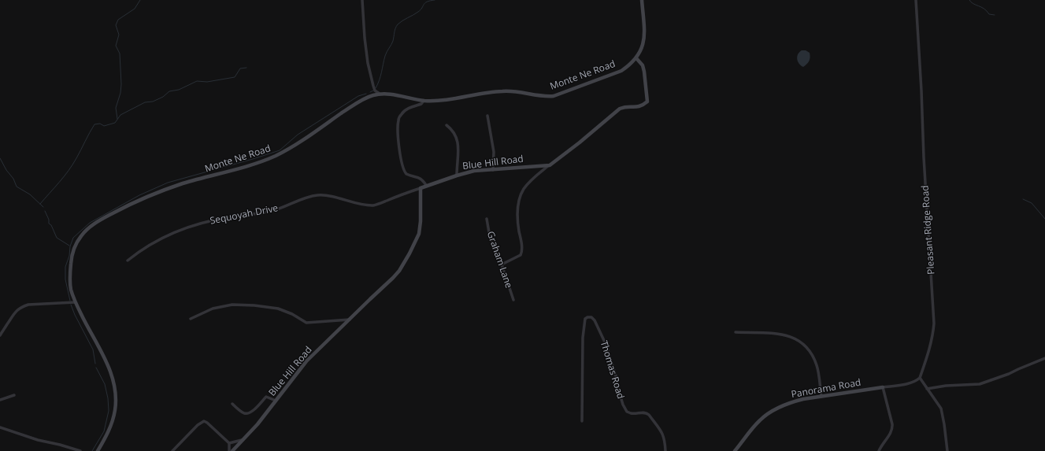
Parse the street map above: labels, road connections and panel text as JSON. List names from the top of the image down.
{
  "streets": {
    "street": [
      "Monte Ne Road",
      "Blue Hill Road",
      "Sequoyah Drive",
      "Pleasant Ridge Road",
      "Graham Lane",
      "Thomas Road",
      "Panorama Road"
    ]
  },
  "crossings": [
    ["Blue Hill Road", "Sequoyah Drive"]
  ]
}
